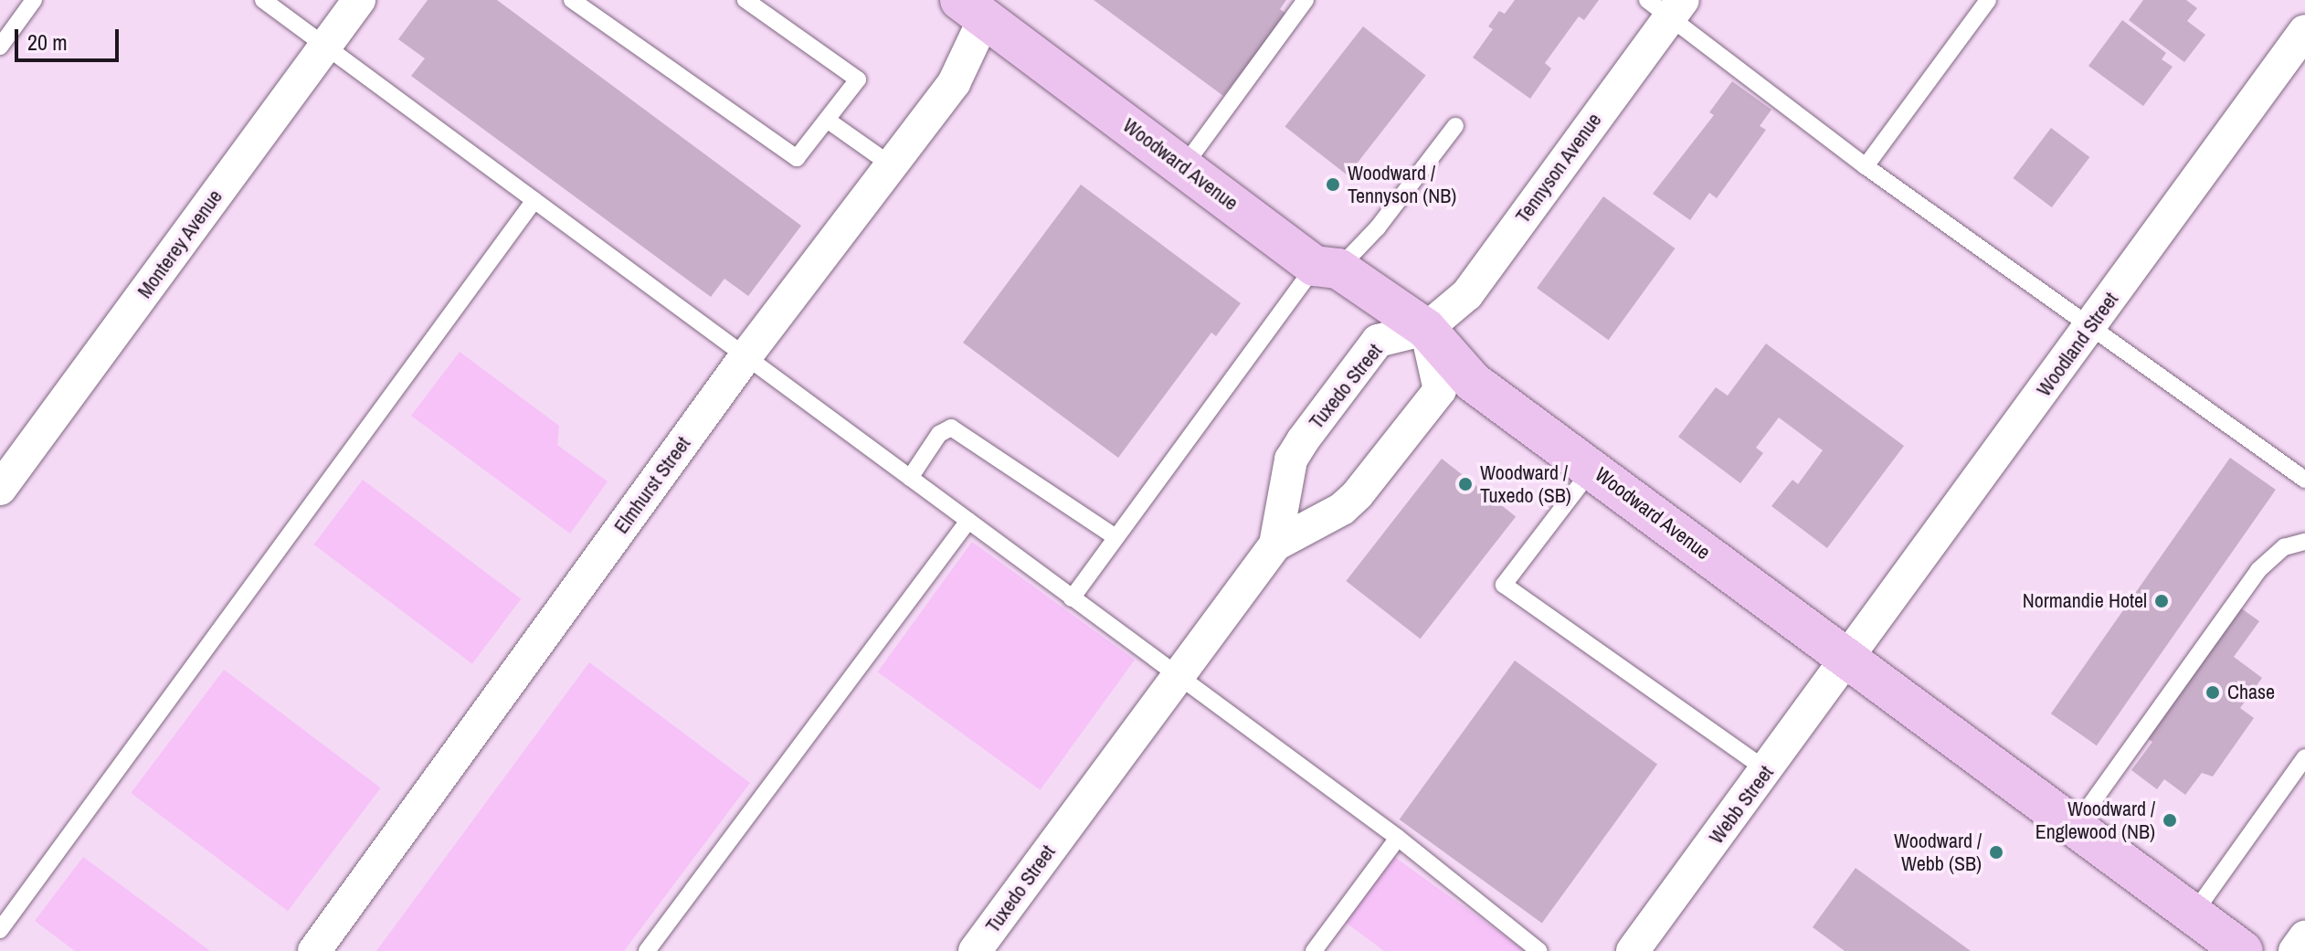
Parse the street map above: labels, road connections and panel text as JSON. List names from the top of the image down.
{
  "streets": {
    "main road": ["Woodward Avenue"],
    "street": [
      "Tennyson Avenue",
      "Monterey Avenue",
      "Woodland Street",
      "Tuxedo Street",
      "Elmhurst Street",
      "Webb Street"
    ]
  },
  "crossings": [
    ["Woodward Avenue", "Tennyson Avenue"],
    ["Woodward Avenue", "Woodland Street"],
    ["Woodward Avenue", "Tuxedo Street"],
    ["Woodward Avenue", "Elmhurst Street"],
    ["Woodward Avenue", "Webb Street"],
    ["Tennyson Avenue", "Tuxedo Street"],
    ["Woodland Street", "Webb Street"]
  ],
  "places": [
    "Woodward / Tennyson (NB)",
    "Woodward / Tuxedo (SB)",
    "Normandie Hotel",
    "Chase",
    "Woodward / Englewood (NB)",
    "Woodward / Webb (SB)"
  ],
  "scale_bar": "20 m"
}
